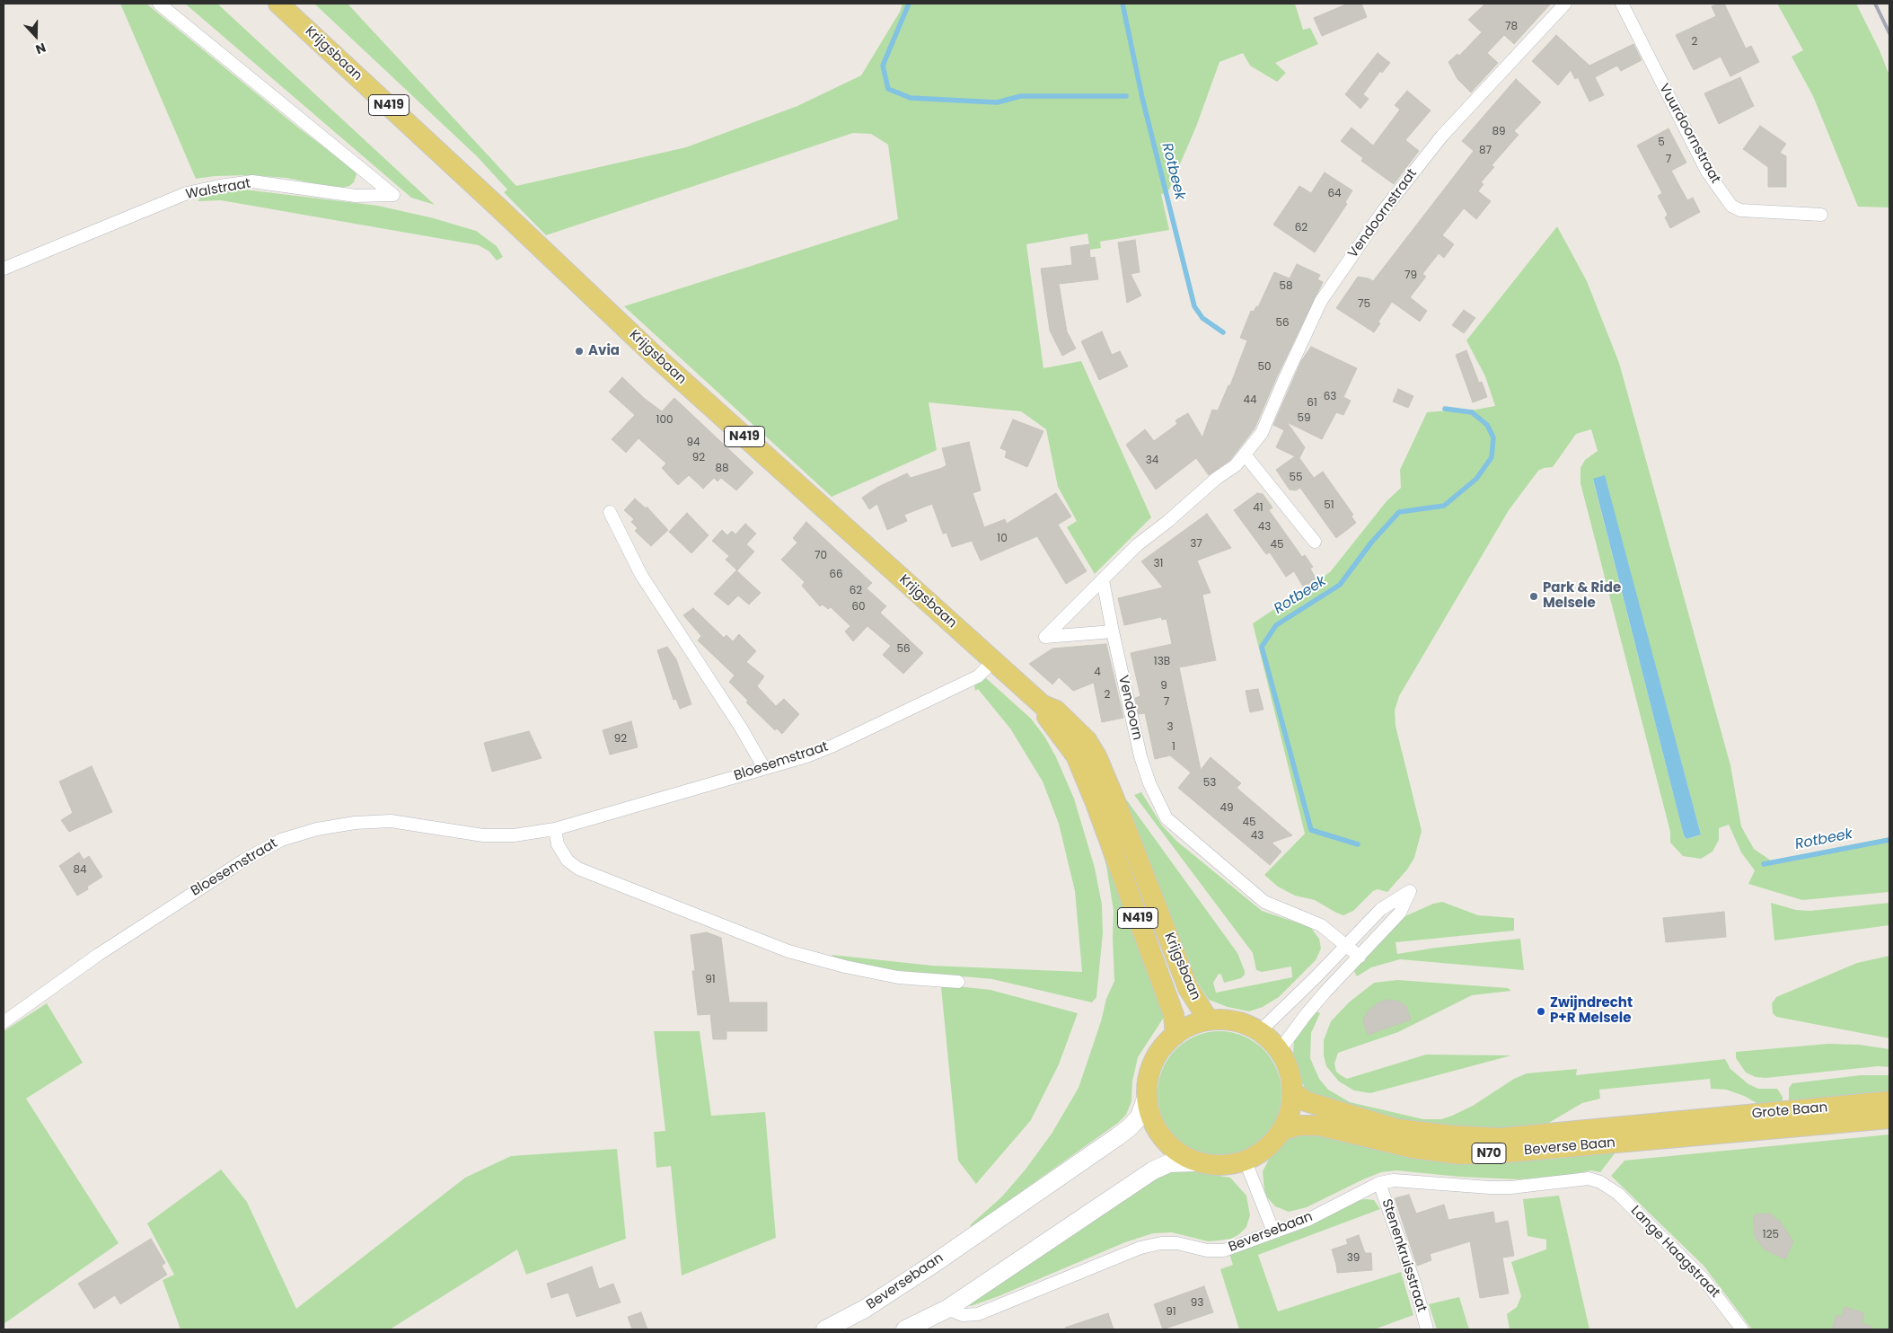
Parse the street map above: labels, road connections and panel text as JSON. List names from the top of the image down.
{
  "streets": {
    "main road": [
      "Krijgsbaan",
      "N419",
      "Grote Baan",
      "Beverse Baan",
      "N70",
      "Beversebaan"
    ],
    "street": [
      "Vuurdoornstraat",
      "Walstraat",
      "Vendoornstraat",
      "Vendoorn",
      "Bloesemstraat",
      "Lange Haagstraat",
      "Stenenkruisstraat"
    ]
  },
  "crossings": [
    ["Krijgsbaan", "Bloesemstraat"],
    ["Krijgsbaan", "Beverse Baan"],
    ["Krijgsbaan", "Beversebaan"],
    ["Vendoornstraat", "Vendoorn"],
    ["Grote Baan", "Beverse Baan"],
    ["Beverse Baan", "Beversebaan"],
    ["Beversebaan", "Lange Haagstraat"],
    ["Beversebaan", "Stenenkruisstraat"]
  ],
  "water": ["Rotbeek"],
  "places": ["Avia", "Park & Ride Melsele", "Zwijndrecht P+R Melsele"],
  "house_numbers": [
    "78",
    "2",
    "89",
    "5",
    "87",
    "7",
    "64",
    "62",
    "79",
    "58",
    "75",
    "56",
    "50",
    "63",
    "44",
    "61",
    "59",
    "100",
    "94",
    "92",
    "34",
    "88",
    "55",
    "51",
    "41",
    "43",
    "10",
    "37",
    "45",
    "70",
    "31",
    "66",
    "62",
    "60",
    "56",
    "13B",
    "4",
    "9",
    "2",
    "7",
    "3",
    "92",
    "1",
    "53",
    "49",
    "45",
    "43",
    "84",
    "91",
    "125",
    "39",
    "93",
    "91"
  ],
  "north": "bottom"
}
